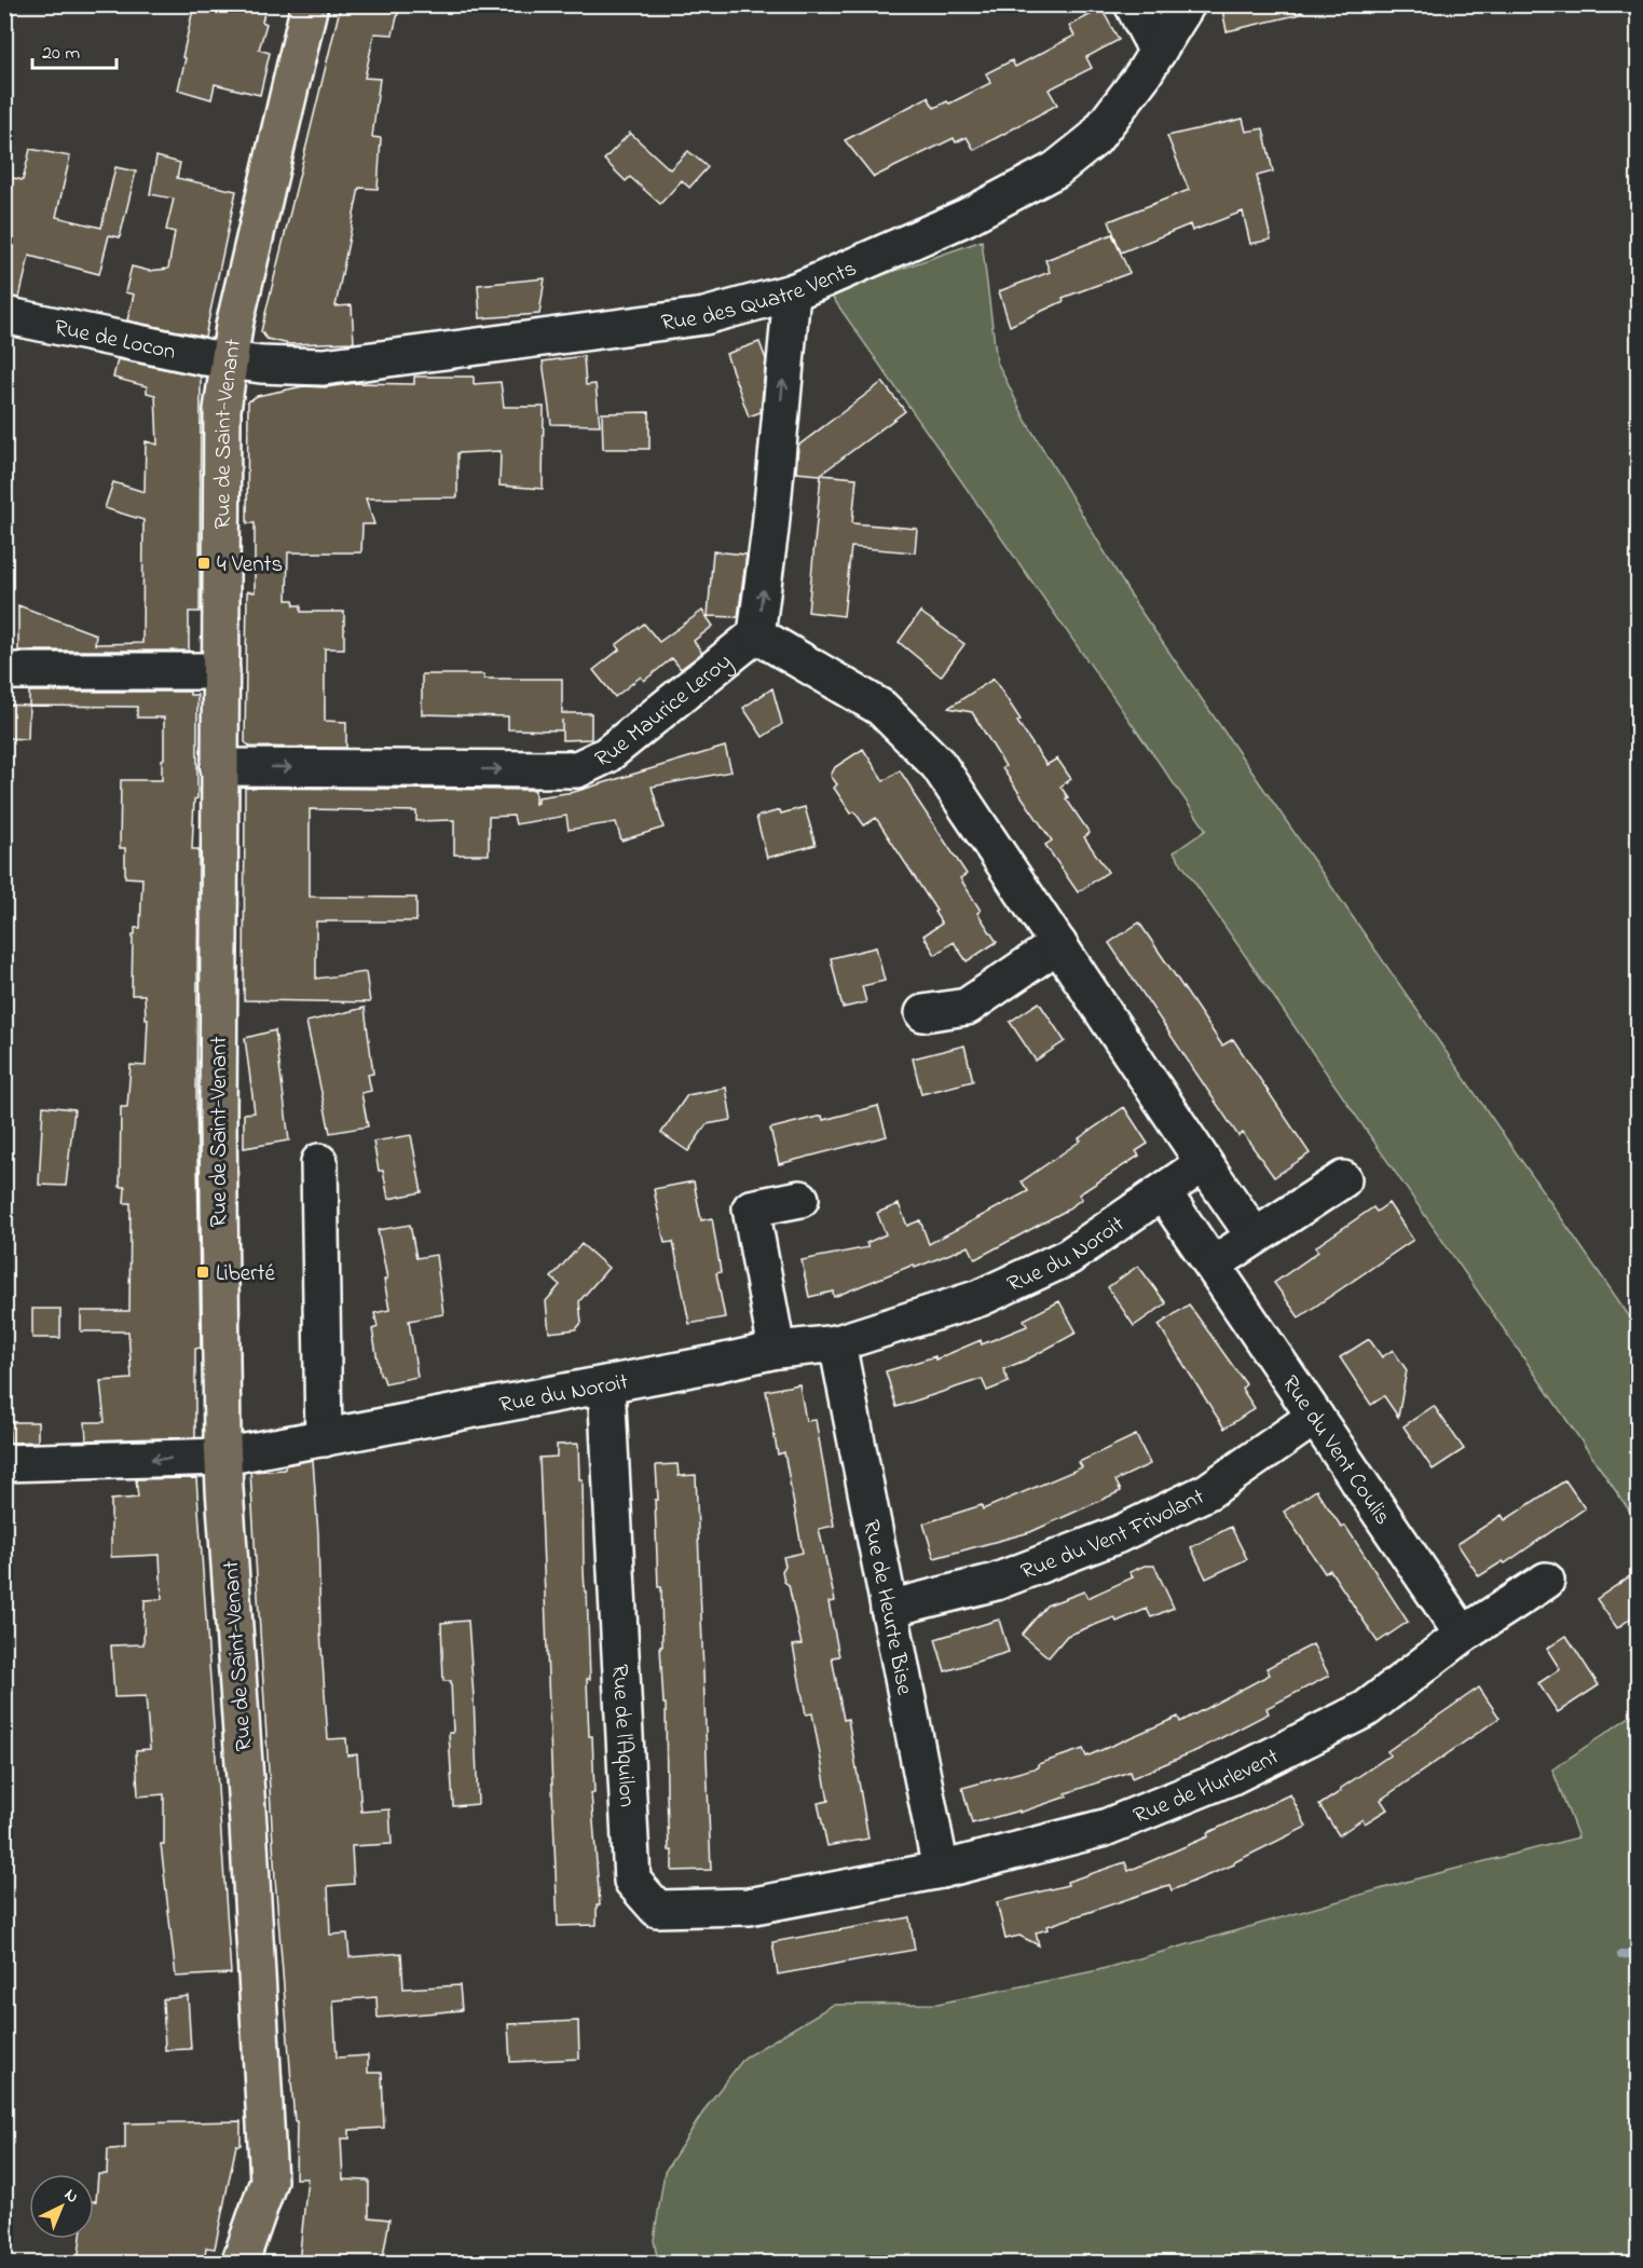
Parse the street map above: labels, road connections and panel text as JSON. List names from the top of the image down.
{
  "streets": {
    "main road": ["Rue de Saint-Venant"],
    "street": [
      "Rue des Quatre Vents",
      "Rue de Locon",
      "Rue Maurice Leroy",
      "Rue du Noroit",
      "Rue du Vent Coulis",
      "Rue du Vent Frivolant",
      "Rue de Heurte Bise",
      "Rue de l'Aquilon",
      "Rue de Hurlevent"
    ]
  },
  "crossings": [
    ["Rue des Quatre Vents", "Rue de Locon"],
    ["Rue des Quatre Vents", "Rue de Saint-Venant"],
    ["Rue de Locon", "Rue de Saint-Venant"],
    ["Rue de Saint-Venant", "Rue Maurice Leroy"],
    ["Rue de Saint-Venant", "Rue du Noroit"],
    ["Rue du Noroit", "Rue du Vent Coulis"],
    ["Rue du Noroit", "Rue de Heurte Bise"],
    ["Rue du Noroit", "Rue de l'Aquilon"],
    ["Rue du Vent Coulis", "Rue du Vent Frivolant"],
    ["Rue du Vent Coulis", "Rue de Hurlevent"],
    ["Rue du Vent Frivolant", "Rue de Heurte Bise"],
    ["Rue de Heurte Bise", "Rue de Hurlevent"],
    ["Rue de l'Aquilon", "Rue de Hurlevent"]
  ],
  "one_way": ["Rue Maurice Leroy"],
  "places": {
    "transit": ["4 Vents", "Liberté"]
  },
  "scale_bar": "20 m",
  "north": "top right"
}
